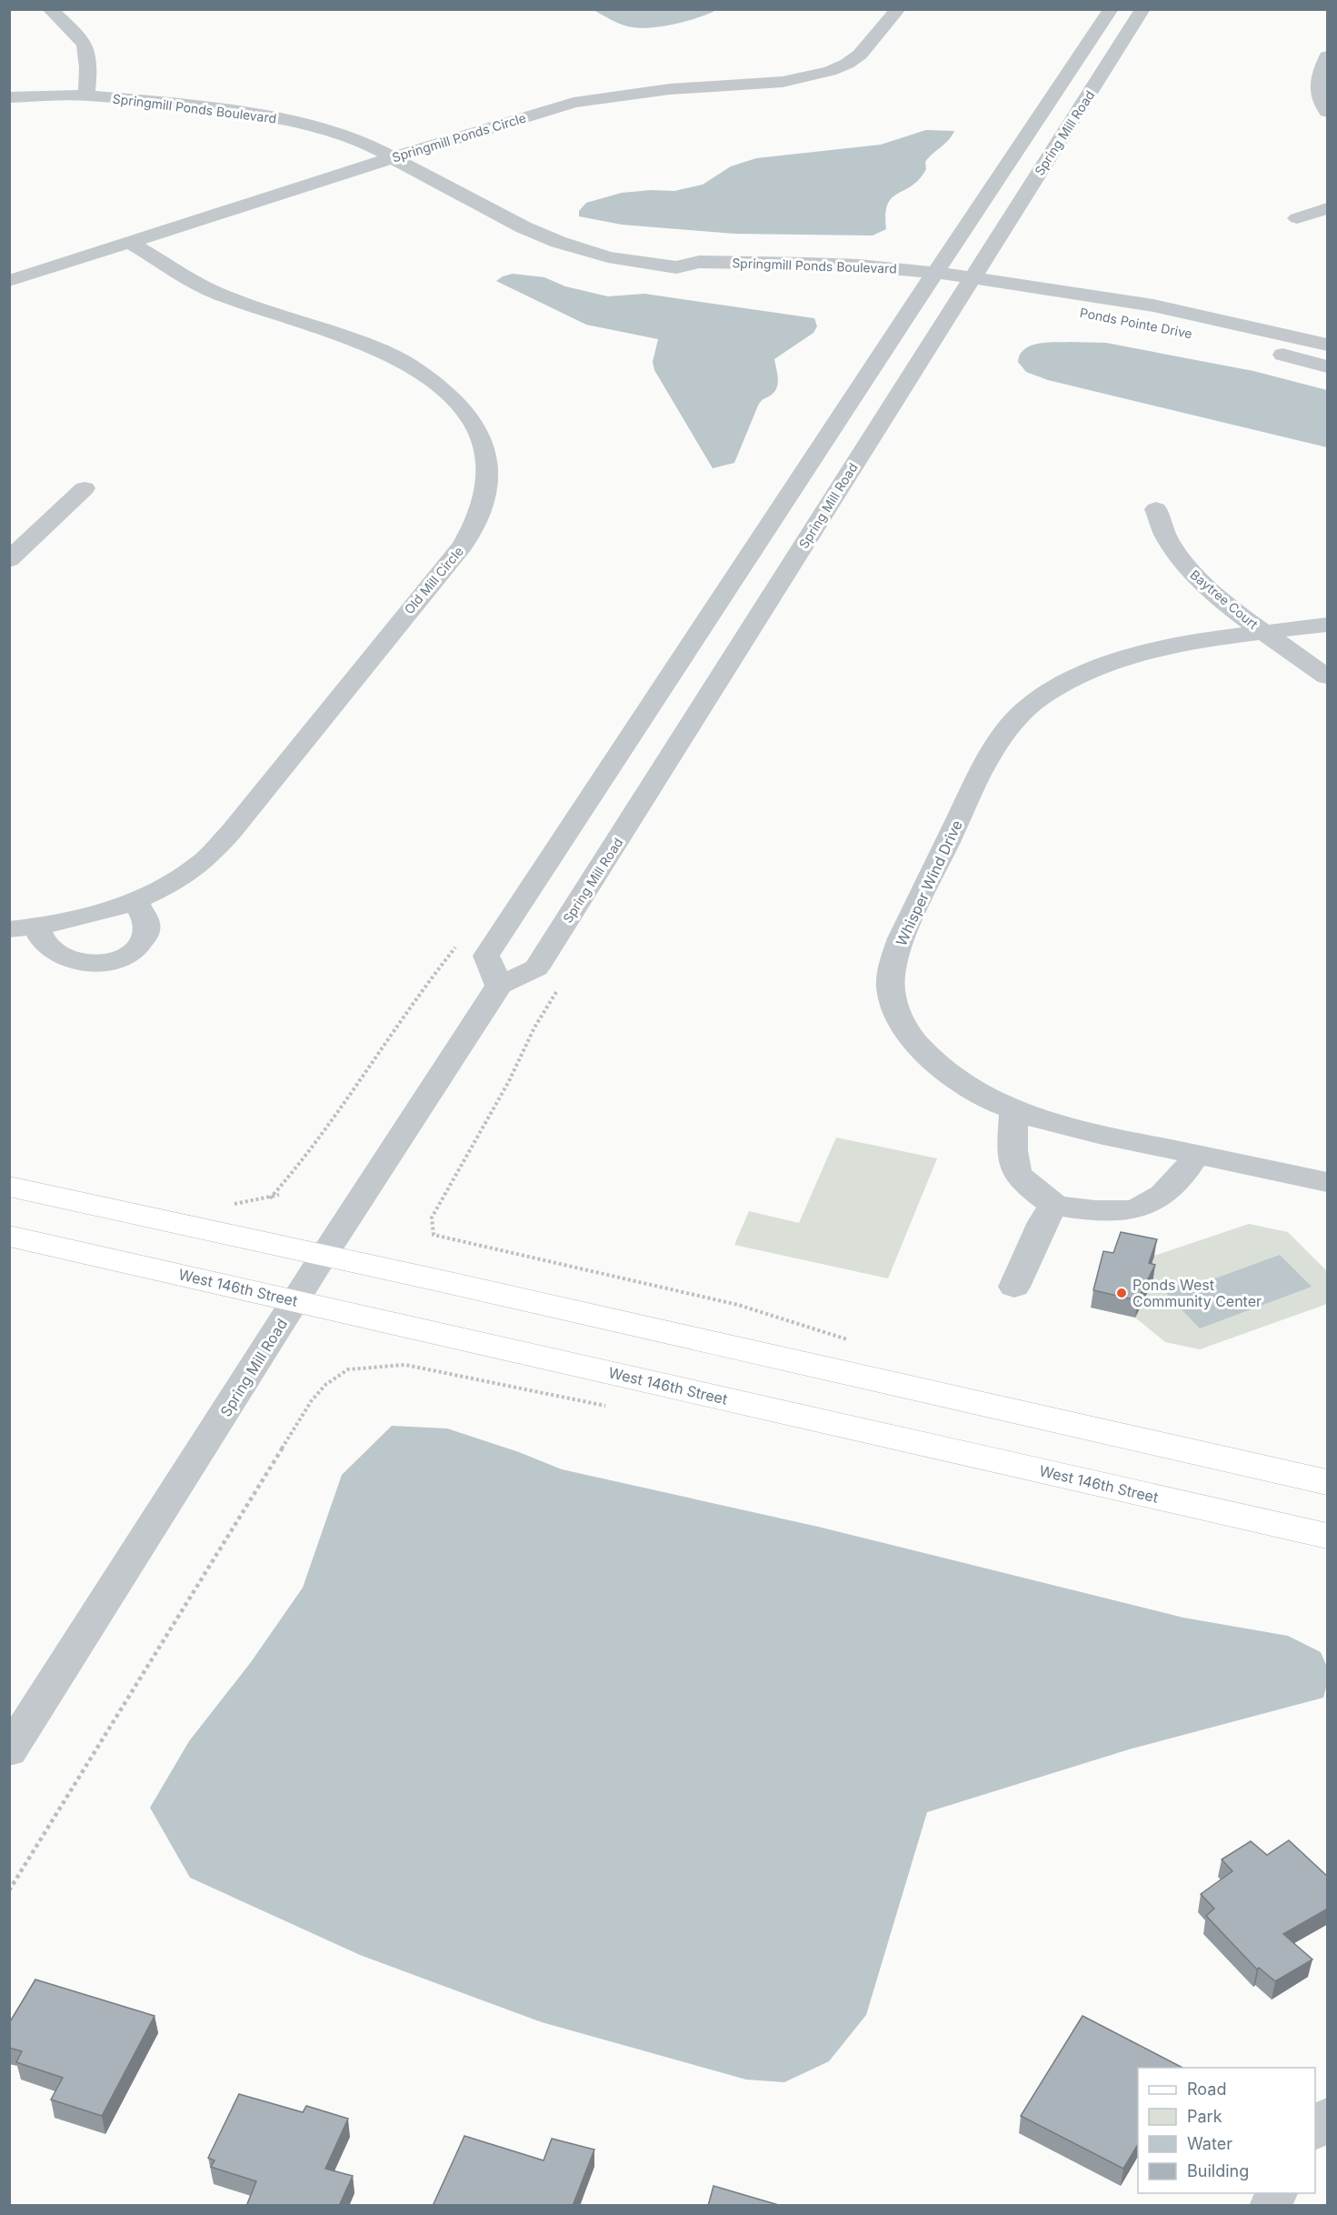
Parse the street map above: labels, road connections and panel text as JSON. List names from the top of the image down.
{
  "streets": {
    "main road": ["West 146th Street"],
    "street": [
      "Springmill Ponds Boulevard",
      "Spring Mill Road",
      "Springmill Ponds Circle",
      "Ponds Pointe Drive",
      "Old Mill Circle",
      "Baytree Court",
      "Whisper Wind Drive"
    ]
  },
  "crossings": [
    ["Springmill Ponds Boulevard", "Spring Mill Road"],
    ["Springmill Ponds Boulevard", "Springmill Ponds Circle"],
    ["Springmill Ponds Boulevard", "Ponds Pointe Drive"],
    ["Spring Mill Road", "Ponds Pointe Drive"],
    ["Spring Mill Road", "West 146th Street"],
    ["Springmill Ponds Circle", "Old Mill Circle"],
    ["Baytree Court", "Whisper Wind Drive"]
  ],
  "places": ["Ponds West Community Center"],
  "legend": [
    "Road",
    "Park",
    "Water",
    "Building"
  ]
}
